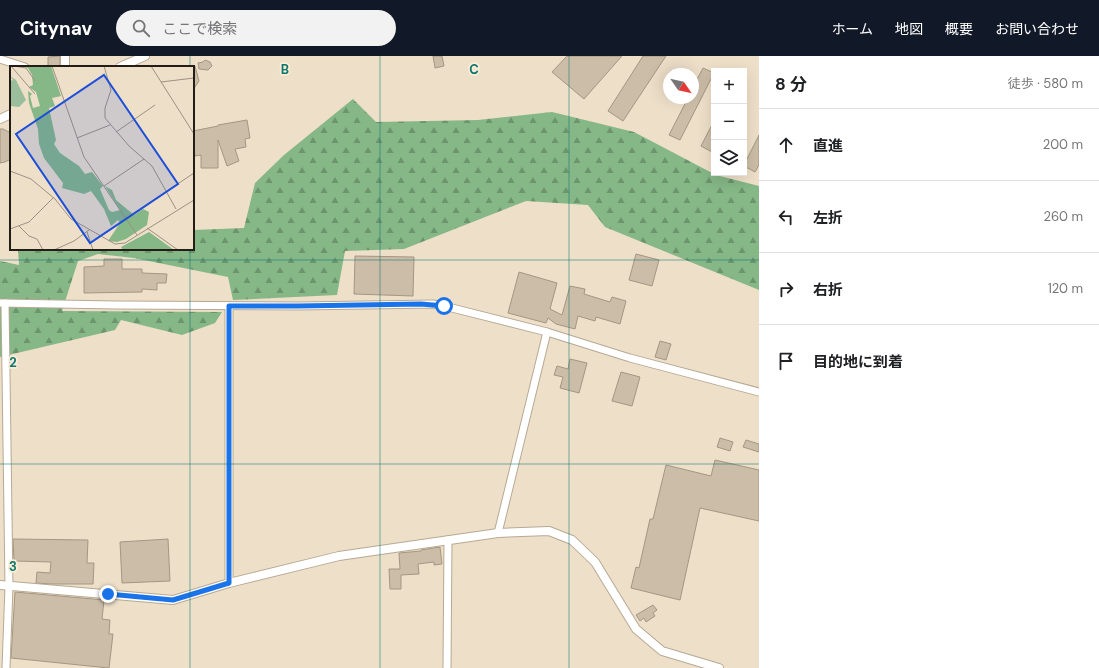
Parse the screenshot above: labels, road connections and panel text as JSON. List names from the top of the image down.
{
  "north": "bottom right",
  "page": {
    "header": "Citynav",
    "search": "ここで検索",
    "nav": [
      "ホーム",
      "地図",
      "概要",
      "お問い合わせ"
    ],
    "heading": ["8 分", "徒歩 · 580 m"],
    "map_buttons": ["+", "−"],
    "list": [
      ["直進", "200 m"],
      ["左折", "260 m"],
      ["右折", "120 m"],
      "目的地に到着"
    ]
  },
  "grid": {
    "columns": ["B", "C"],
    "rows": ["2", "3"]
  }
}
